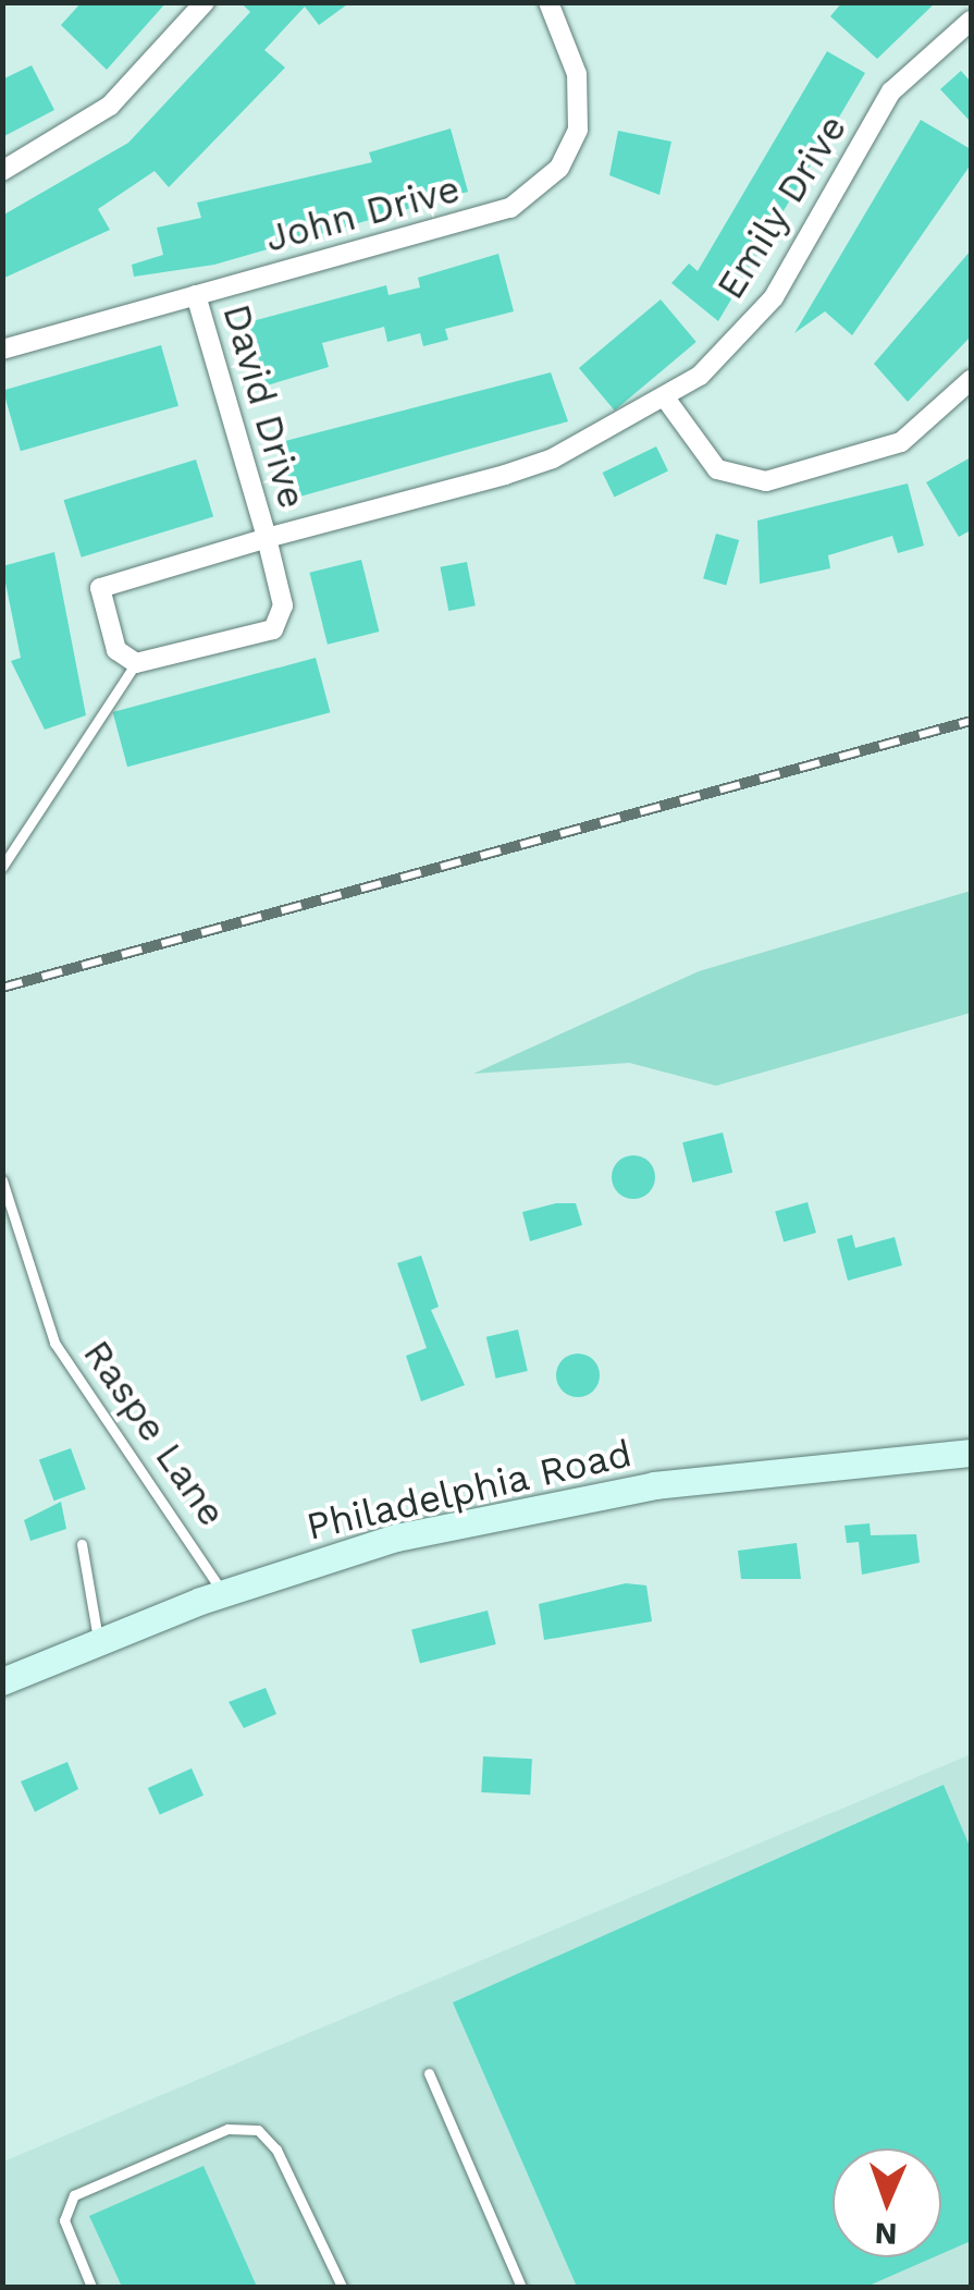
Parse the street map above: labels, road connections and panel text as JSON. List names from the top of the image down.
{
  "streets": {
    "main road": ["Philadelphia Road"],
    "street": ["Emily Drive", "John Drive", "David Drive"],
    "lane": ["Raspe Lane"]
  },
  "crossings": [
    ["Emily Drive", "David Drive"],
    ["John Drive", "David Drive"],
    ["Raspe Lane", "Philadelphia Road"]
  ],
  "north": "bottom"
}
